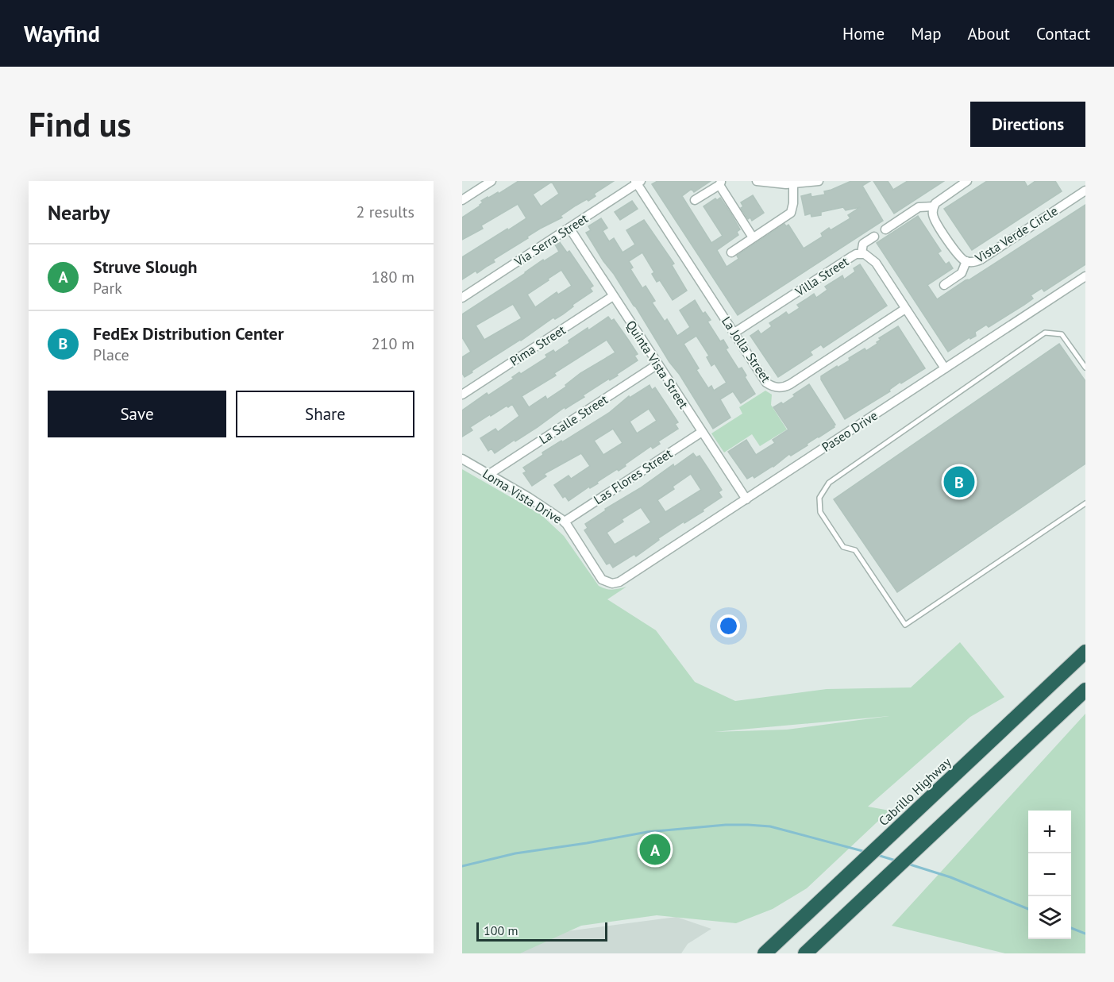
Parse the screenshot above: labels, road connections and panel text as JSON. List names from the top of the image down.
{
  "streets": {
    "highway": ["Cabrillo Highway"],
    "street": [
      "Vista Verde Circle",
      "Via Serra Street",
      "Villa Street",
      "Pima Street",
      "La Jolla Street",
      "Quinta Vista Street",
      "La Salle Street",
      "Paseo Drive",
      "Las Flores Street",
      "Loma Vista Drive"
    ]
  },
  "crossings": [
    ["Via Serra Street", "La Jolla Street"],
    ["Via Serra Street", "Quinta Vista Street"],
    ["Villa Street", "La Jolla Street"],
    ["Villa Street", "Paseo Drive"],
    ["Pima Street", "Quinta Vista Street"],
    ["Quinta Vista Street", "La Salle Street"],
    ["Quinta Vista Street", "Paseo Drive"],
    ["Quinta Vista Street", "Las Flores Street"],
    ["La Salle Street", "Loma Vista Drive"],
    ["Paseo Drive", "Loma Vista Drive"],
    ["Las Flores Street", "Loma Vista Drive"]
  ],
  "scale_bar": "100 m",
  "page": {
    "header": "Wayfind",
    "nav": [
      "Home",
      "Map",
      "About",
      "Contact"
    ],
    "buttons": [
      "Directions",
      ["Save", "Share"]
    ],
    "title": "Find us",
    "heading": ["Nearby", "2 results"],
    "list": [
      {
        "mark": "A",
        "name": "Struve Slough",
        "note": "Park",
        "value": "180 m"
      },
      {
        "mark": "B",
        "name": "FedEx Distribution Center",
        "note": "Place",
        "value": "210 m"
      }
    ],
    "pins": ["B", "A"],
    "map_buttons": ["+", "−"],
    "scale": "100 m"
  }
}
